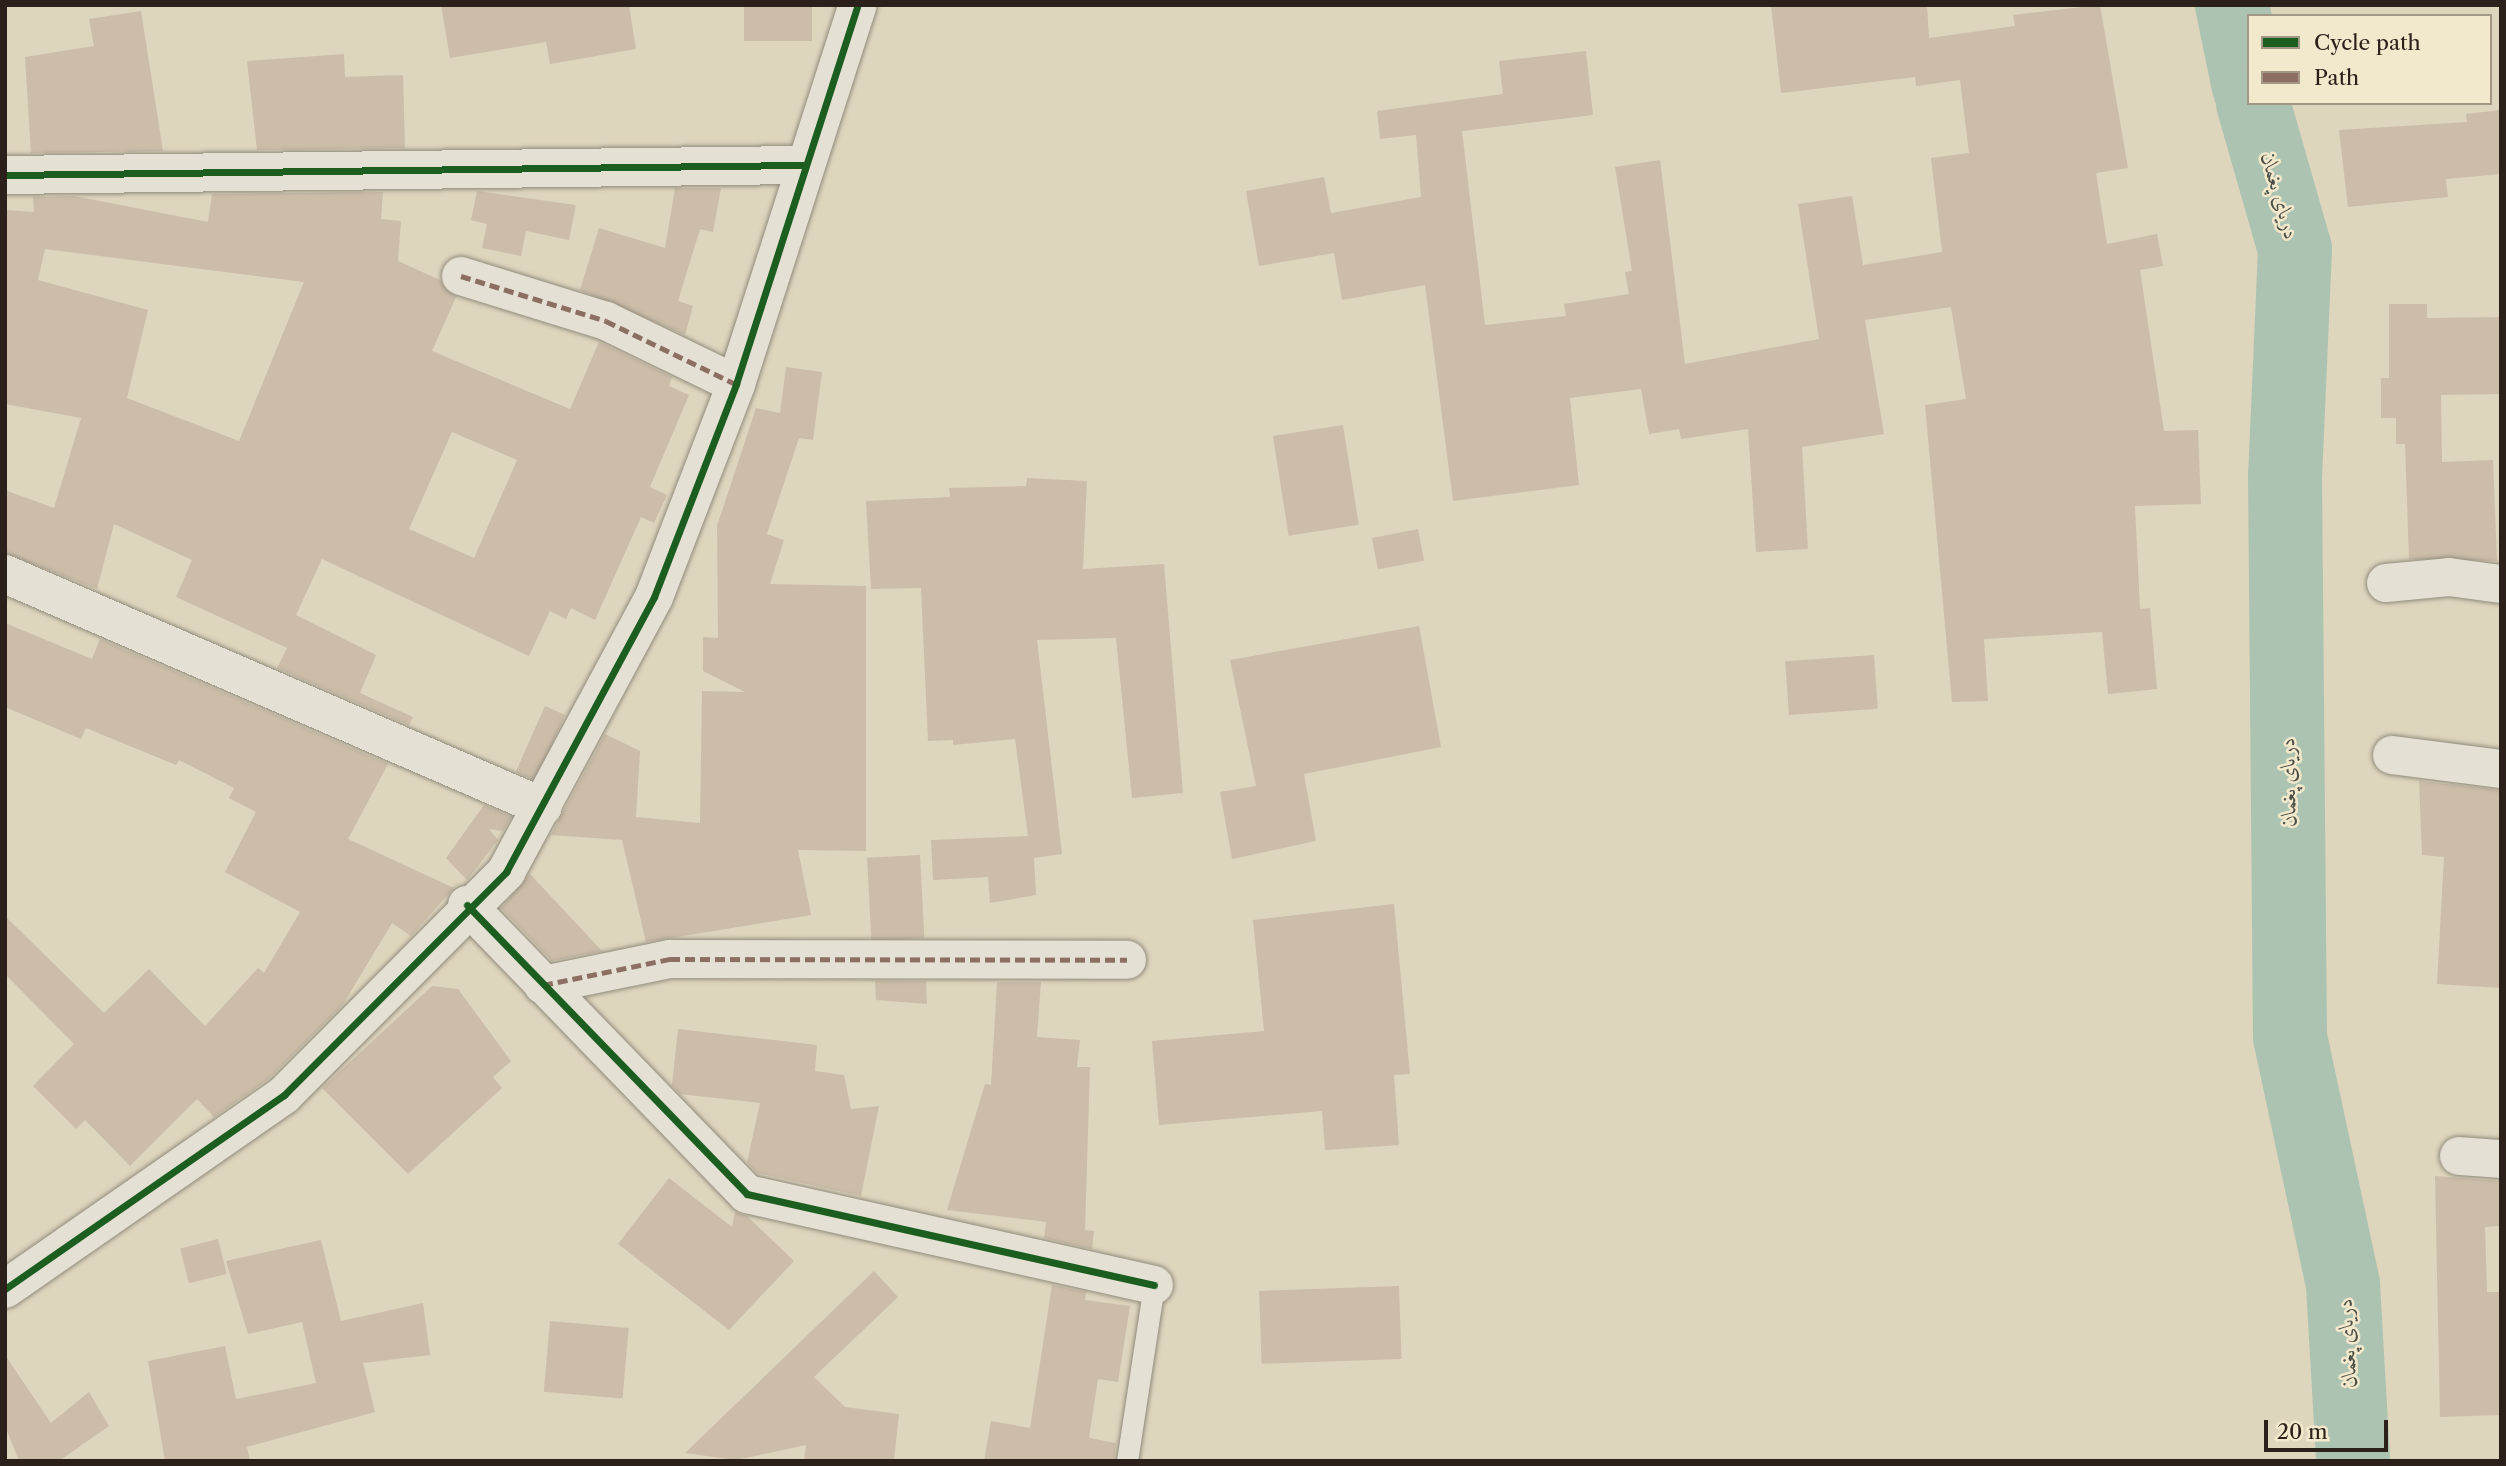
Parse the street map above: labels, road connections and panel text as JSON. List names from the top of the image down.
{
  "water": ["دریای پغمان"],
  "legend": ["Cycle path", "Path"],
  "scale_bar": "20 m"
}
